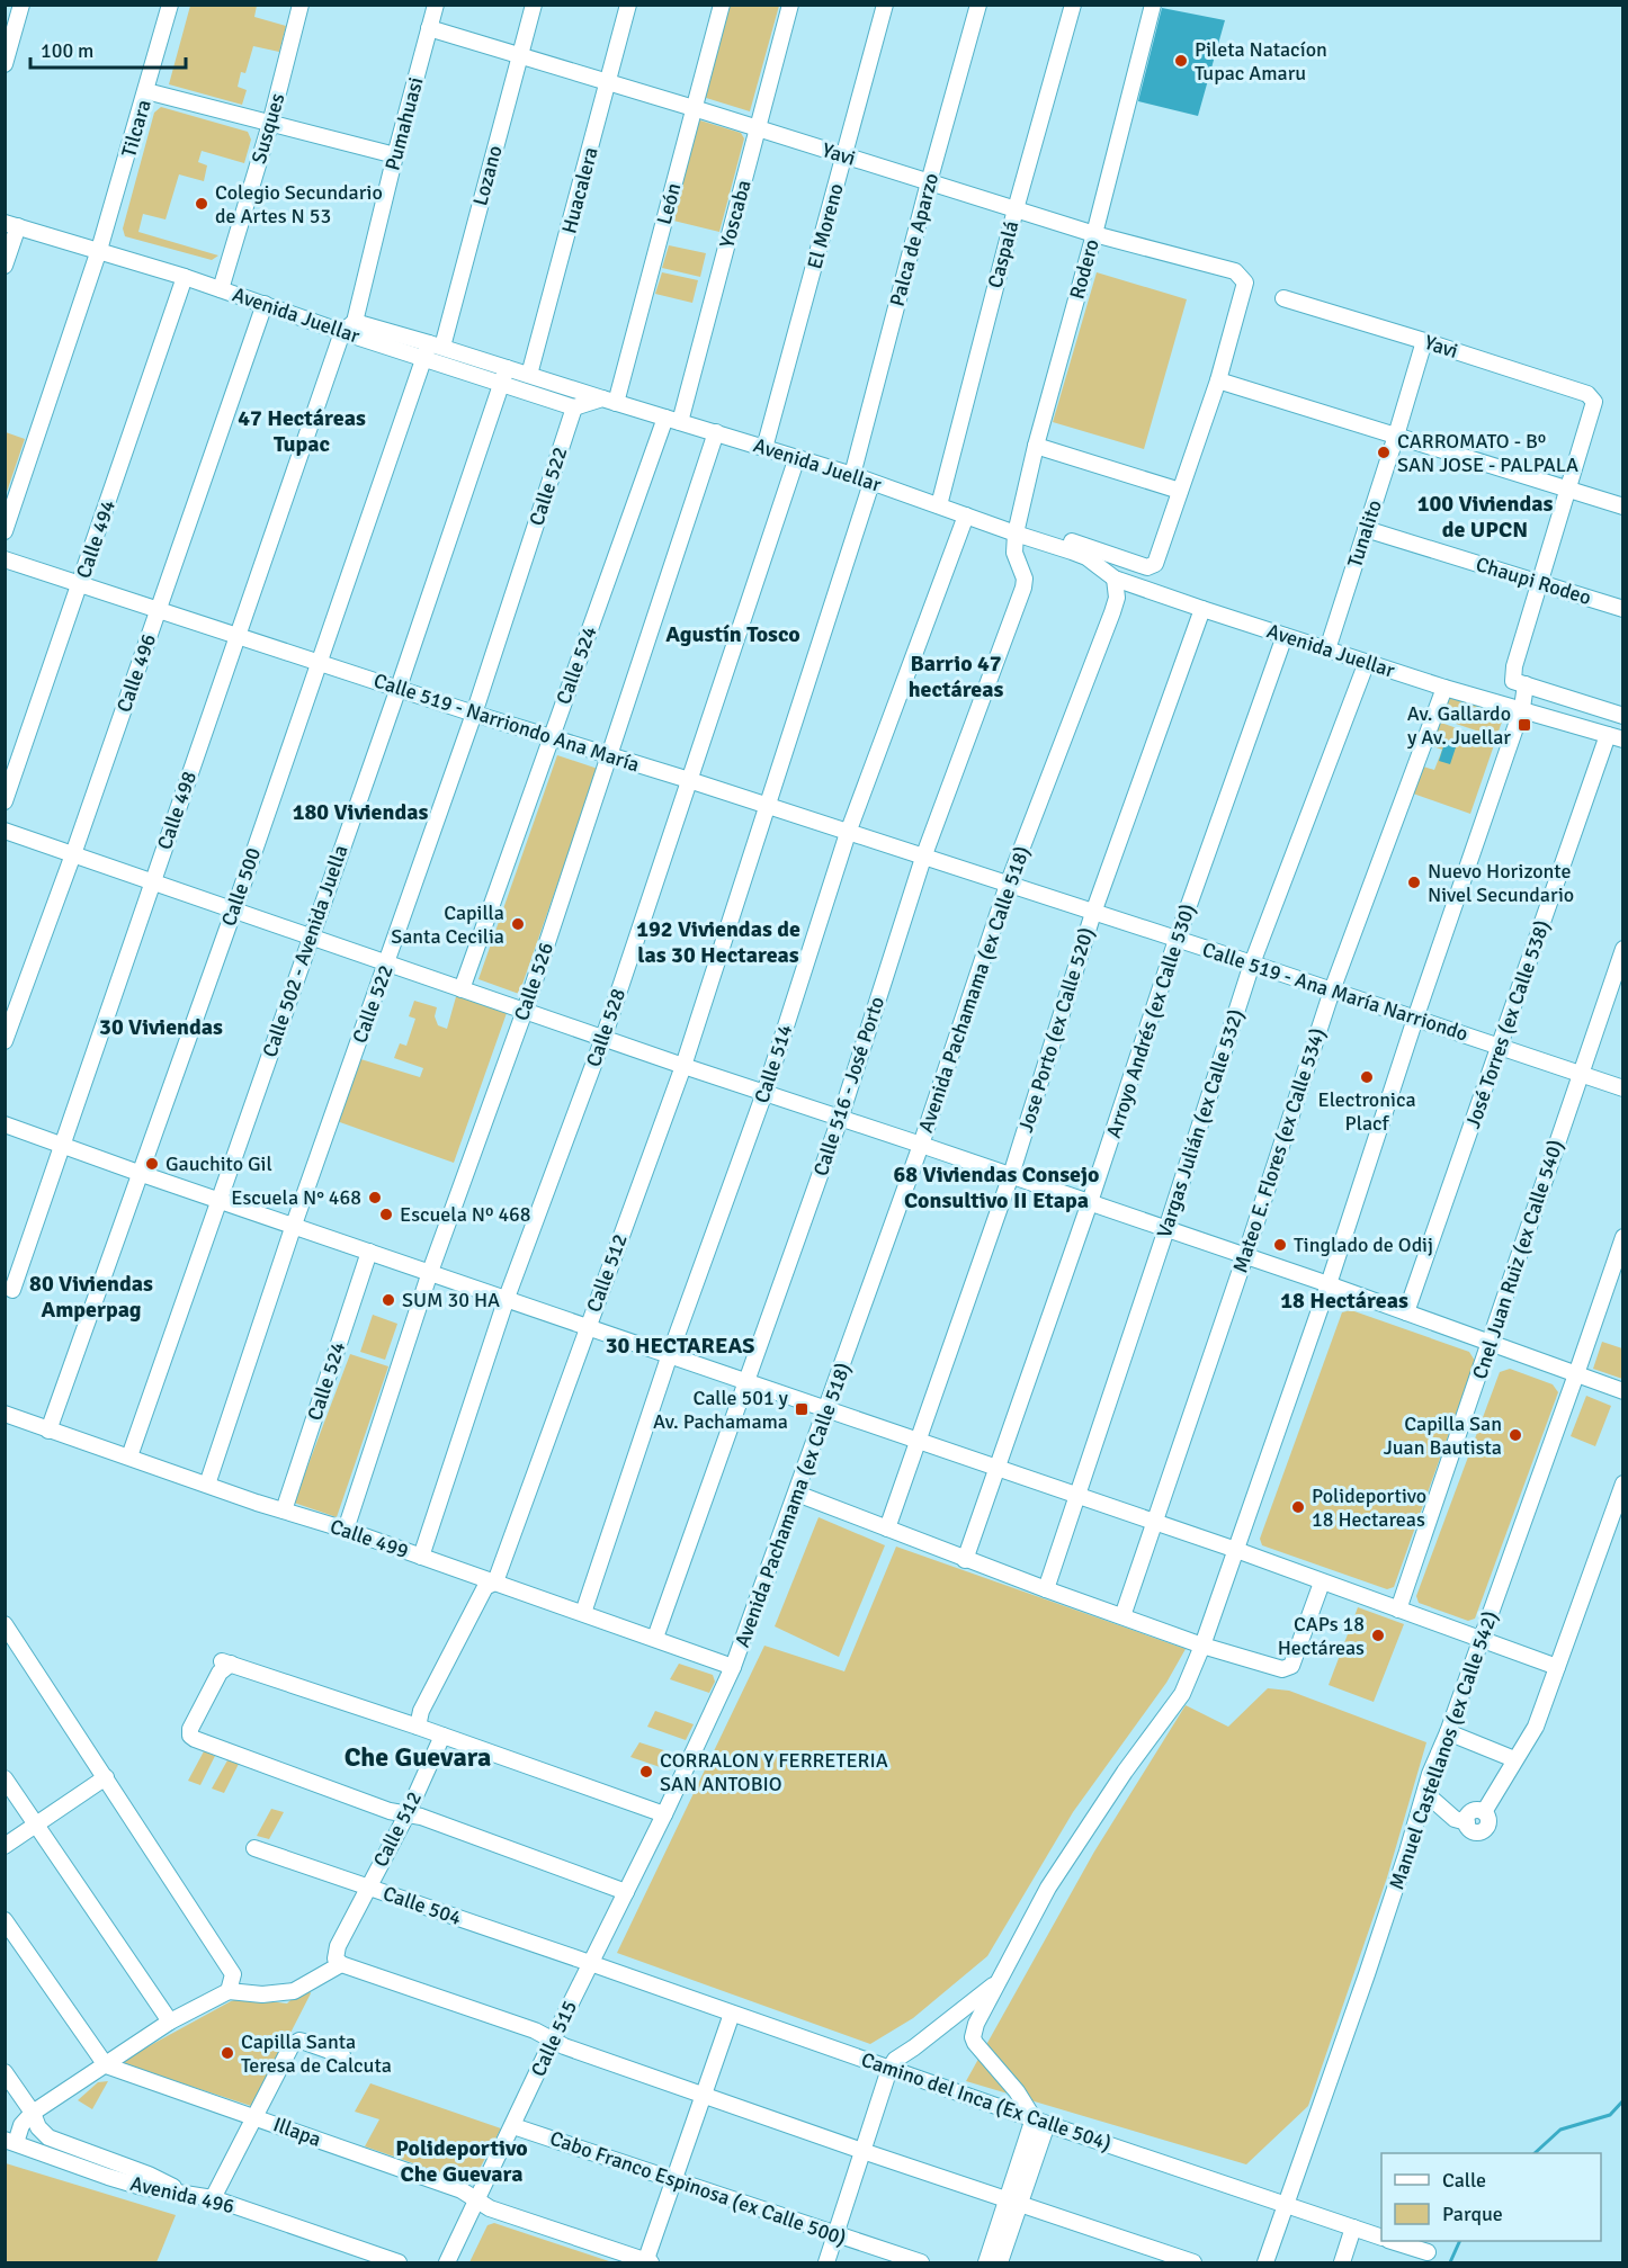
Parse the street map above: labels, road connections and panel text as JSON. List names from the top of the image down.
{
  "streets": {
    "street": [
      "Pumahuasi",
      "Tilcara",
      "Susques",
      "Yavi",
      "Lozano",
      "Huacalera",
      "León",
      "Yoscaba",
      "El Moreno",
      "Palca de Aparzo",
      "Caspalá",
      "Rodero",
      "Avenida Juellar",
      "Calle 522",
      "Tunalito",
      "Calle 494",
      "Chaupi Rodeo",
      "Calle 524",
      "Calle 496",
      "Calle 519 - Narriondo Ana María",
      "Calle 498",
      "Calle 500",
      "Calle 502 - Avenida Juella",
      "Calle 526",
      "Avenida Pachamama (ex Calle 518)",
      "Calle 519 - Ana María Narriondo",
      "Arroyo Andrés (ex Calle 530)",
      "José Torres (ex Calle 538)",
      "Calle 528",
      "Jose Porto (ex Calle 520)",
      "Calle 514",
      "Calle 516 - José Porto",
      "Vargas Julián (ex Calle 532)",
      "Mateo E. Flores (ex Calle 534)",
      "Cnel Juan Ruiz (ex Calle 540)",
      "Calle 512",
      "Calle 499",
      "Manuel Castellanos (ex Calle 542)",
      "Calle 504",
      "Calle 515",
      "Camino del Inca (Ex Calle 504)",
      "Illapa",
      "Cabo Franco Espinosa (ex Calle 500)",
      "Avenida 496"
    ]
  },
  "crossings": [
    ["Pumahuasi", "Yavi"],
    ["Pumahuasi", "Avenida Juellar"],
    ["Tilcara", "Avenida Juellar"],
    ["Susques", "Avenida Juellar"],
    ["Yavi", "Lozano"],
    ["Yavi", "Huacalera"],
    ["Yavi", "León"],
    ["Yavi", "Yoscaba"],
    ["Yavi", "El Moreno"],
    ["Yavi", "Palca de Aparzo"],
    ["Yavi", "Caspalá"],
    ["Yavi", "Rodero"],
    ["Yavi", "Tunalito"],
    ["Lozano", "Avenida Juellar"],
    ["Lozano", "Calle 500"],
    ["Huacalera", "Avenida Juellar"],
    ["León", "Avenida Juellar"],
    ["Yoscaba", "Avenida Juellar"],
    ["Yoscaba", "Calle 524"],
    ["El Moreno", "Avenida Juellar"],
    ["Palca de Aparzo", "Avenida Juellar"],
    ["Caspalá", "Avenida Juellar"],
    ["Rodero", "Avenida Juellar"],
    ["Rodero", "Calle 516 - José Porto"],
    ["Avenida Juellar", "Calle 522"],
    ["Avenida Juellar", "Tunalito"],
    ["Avenida Juellar", "Calle 494"],
    ["Avenida Juellar", "Calle 524"],
    ["Avenida Juellar", "Calle 496"],
    ["Avenida Juellar", "Calle 498"],
    ["Avenida Juellar", "Calle 500"],
    ["Avenida Juellar", "Calle 502 - Avenida Juella"],
    ["Avenida Juellar", "Calle 526"],
    ["Avenida Juellar", "Avenida Pachamama (ex Calle 518)"],
    ["Avenida Juellar", "Arroyo Andrés (ex Calle 530)"],
    ["Avenida Juellar", "José Torres (ex Calle 538)"],
    ["Avenida Juellar", "Calle 528"],
    ["Avenida Juellar", "Jose Porto (ex Calle 520)"],
    ["Avenida Juellar", "Calle 514"],
    ["Avenida Juellar", "Calle 516 - José Porto"],
    ["Avenida Juellar", "Vargas Julián (ex Calle 532)"],
    ["Avenida Juellar", "Mateo E. Flores (ex Calle 534)"],
    ["Avenida Juellar", "Calle 512"],
    ["Calle 522", "Calle 519 - Narriondo Ana María"],
    ["Calle 522", "Calle 499"],
    ["Tunalito", "Chaupi Rodeo"],
    ["Calle 494", "Calle 519 - Narriondo Ana María"],
    ["Calle 524", "Calle 519 - Narriondo Ana María"],
    ["Calle 524", "Calle 499"],
    ["Calle 496", "Calle 519 - Narriondo Ana María"],
    ["Calle 519 - Narriondo Ana María", "Calle 498"],
    ["Calle 519 - Narriondo Ana María", "Calle 500"],
    ["Calle 519 - Narriondo Ana María", "Calle 502 - Avenida Juella"],
    ["Calle 519 - Narriondo Ana María", "Calle 526"],
    ["Calle 519 - Narriondo Ana María", "Avenida Pachamama (ex Calle 518)"],
    ["Calle 519 - Narriondo Ana María", "Calle 519 - Ana María Narriondo"],
    ["Calle 519 - Narriondo Ana María", "Calle 528"],
    ["Calle 519 - Narriondo Ana María", "Calle 514"],
    ["Calle 519 - Narriondo Ana María", "Calle 516 - José Porto"],
    ["Calle 519 - Narriondo Ana María", "Calle 512"],
    ["Calle 500", "Calle 499"],
    ["Calle 502 - Avenida Juella", "Calle 499"],
    ["Calle 526", "Calle 499"],
    ["Avenida Pachamama (ex Calle 518)", "Calle 519 - Ana María Narriondo"],
    ["Avenida Pachamama (ex Calle 518)", "Calle 499"],
    ["Avenida Pachamama (ex Calle 518)", "Calle 515"],
    ["Calle 519 - Ana María Narriondo", "Arroyo Andrés (ex Calle 530)"],
    ["Calle 519 - Ana María Narriondo", "José Torres (ex Calle 538)"],
    ["Calle 519 - Ana María Narriondo", "Jose Porto (ex Calle 520)"],
    ["Calle 519 - Ana María Narriondo", "Vargas Julián (ex Calle 532)"],
    ["Calle 519 - Ana María Narriondo", "Mateo E. Flores (ex Calle 534)"],
    ["Calle 519 - Ana María Narriondo", "Cnel Juan Ruiz (ex Calle 540)"],
    ["Calle 528", "Calle 499"],
    ["Calle 514", "Calle 499"],
    ["Calle 516 - José Porto", "Calle 499"],
    ["Calle 512", "Calle 499"],
    ["Calle 512", "Calle 504"],
    ["Manuel Castellanos (ex Calle 542)", "Camino del Inca (Ex Calle 504)"],
    ["Calle 504", "Calle 515"],
    ["Calle 504", "Camino del Inca (Ex Calle 504)"],
    ["Calle 515", "Camino del Inca (Ex Calle 504)"],
    ["Calle 515", "Illapa"],
    ["Calle 515", "Cabo Franco Espinosa (ex Calle 500)"]
  ],
  "districts": [
    "47 Hectáreas Tupac",
    "100 Viviendas de UPCN",
    "Agustín Tosco",
    "Barrio 47 hectáreas",
    "180 Viviendas",
    "192 Viviendas de las 30 Hectareas",
    "30 Viviendas",
    "68 Viviendas Consejo Consultivo II Etapa",
    "80 Viviendas Amperpag",
    "18 Hectáreas",
    "30 HECTAREAS",
    "Che Guevara",
    "Polideportivo Che Guevara"
  ],
  "places": {
    "other": [
      "Pileta Natacíon Tupac Amaru",
      "Colegio Secundario de Artes N 53",
      "CARROMATO - Bº SAN JOSE - PALPALA",
      "Nuevo Horizonte Nivel Secundario",
      "Capilla Santa Cecilia",
      "Electronica Placf",
      "Gauchito Gil",
      "Escuela N° 468",
      "Escuela Nº 468",
      "Tinglado de Odij",
      "SUM 30 HA",
      "Capilla San Juan Bautista",
      "Polideportivo 18 Hectareas",
      "CAPs 18 Hectáreas",
      "CORRALON Y FERRETERIA SAN ANTOBIO",
      "Capilla Santa Teresa de Calcuta"
    ],
    "transit": ["Av. Gallardo y Av. Juellar", "Calle 501 y Av. Pachamama"]
  },
  "legend": ["Calle", "Parque"],
  "scale_bar": "100 m"
}
